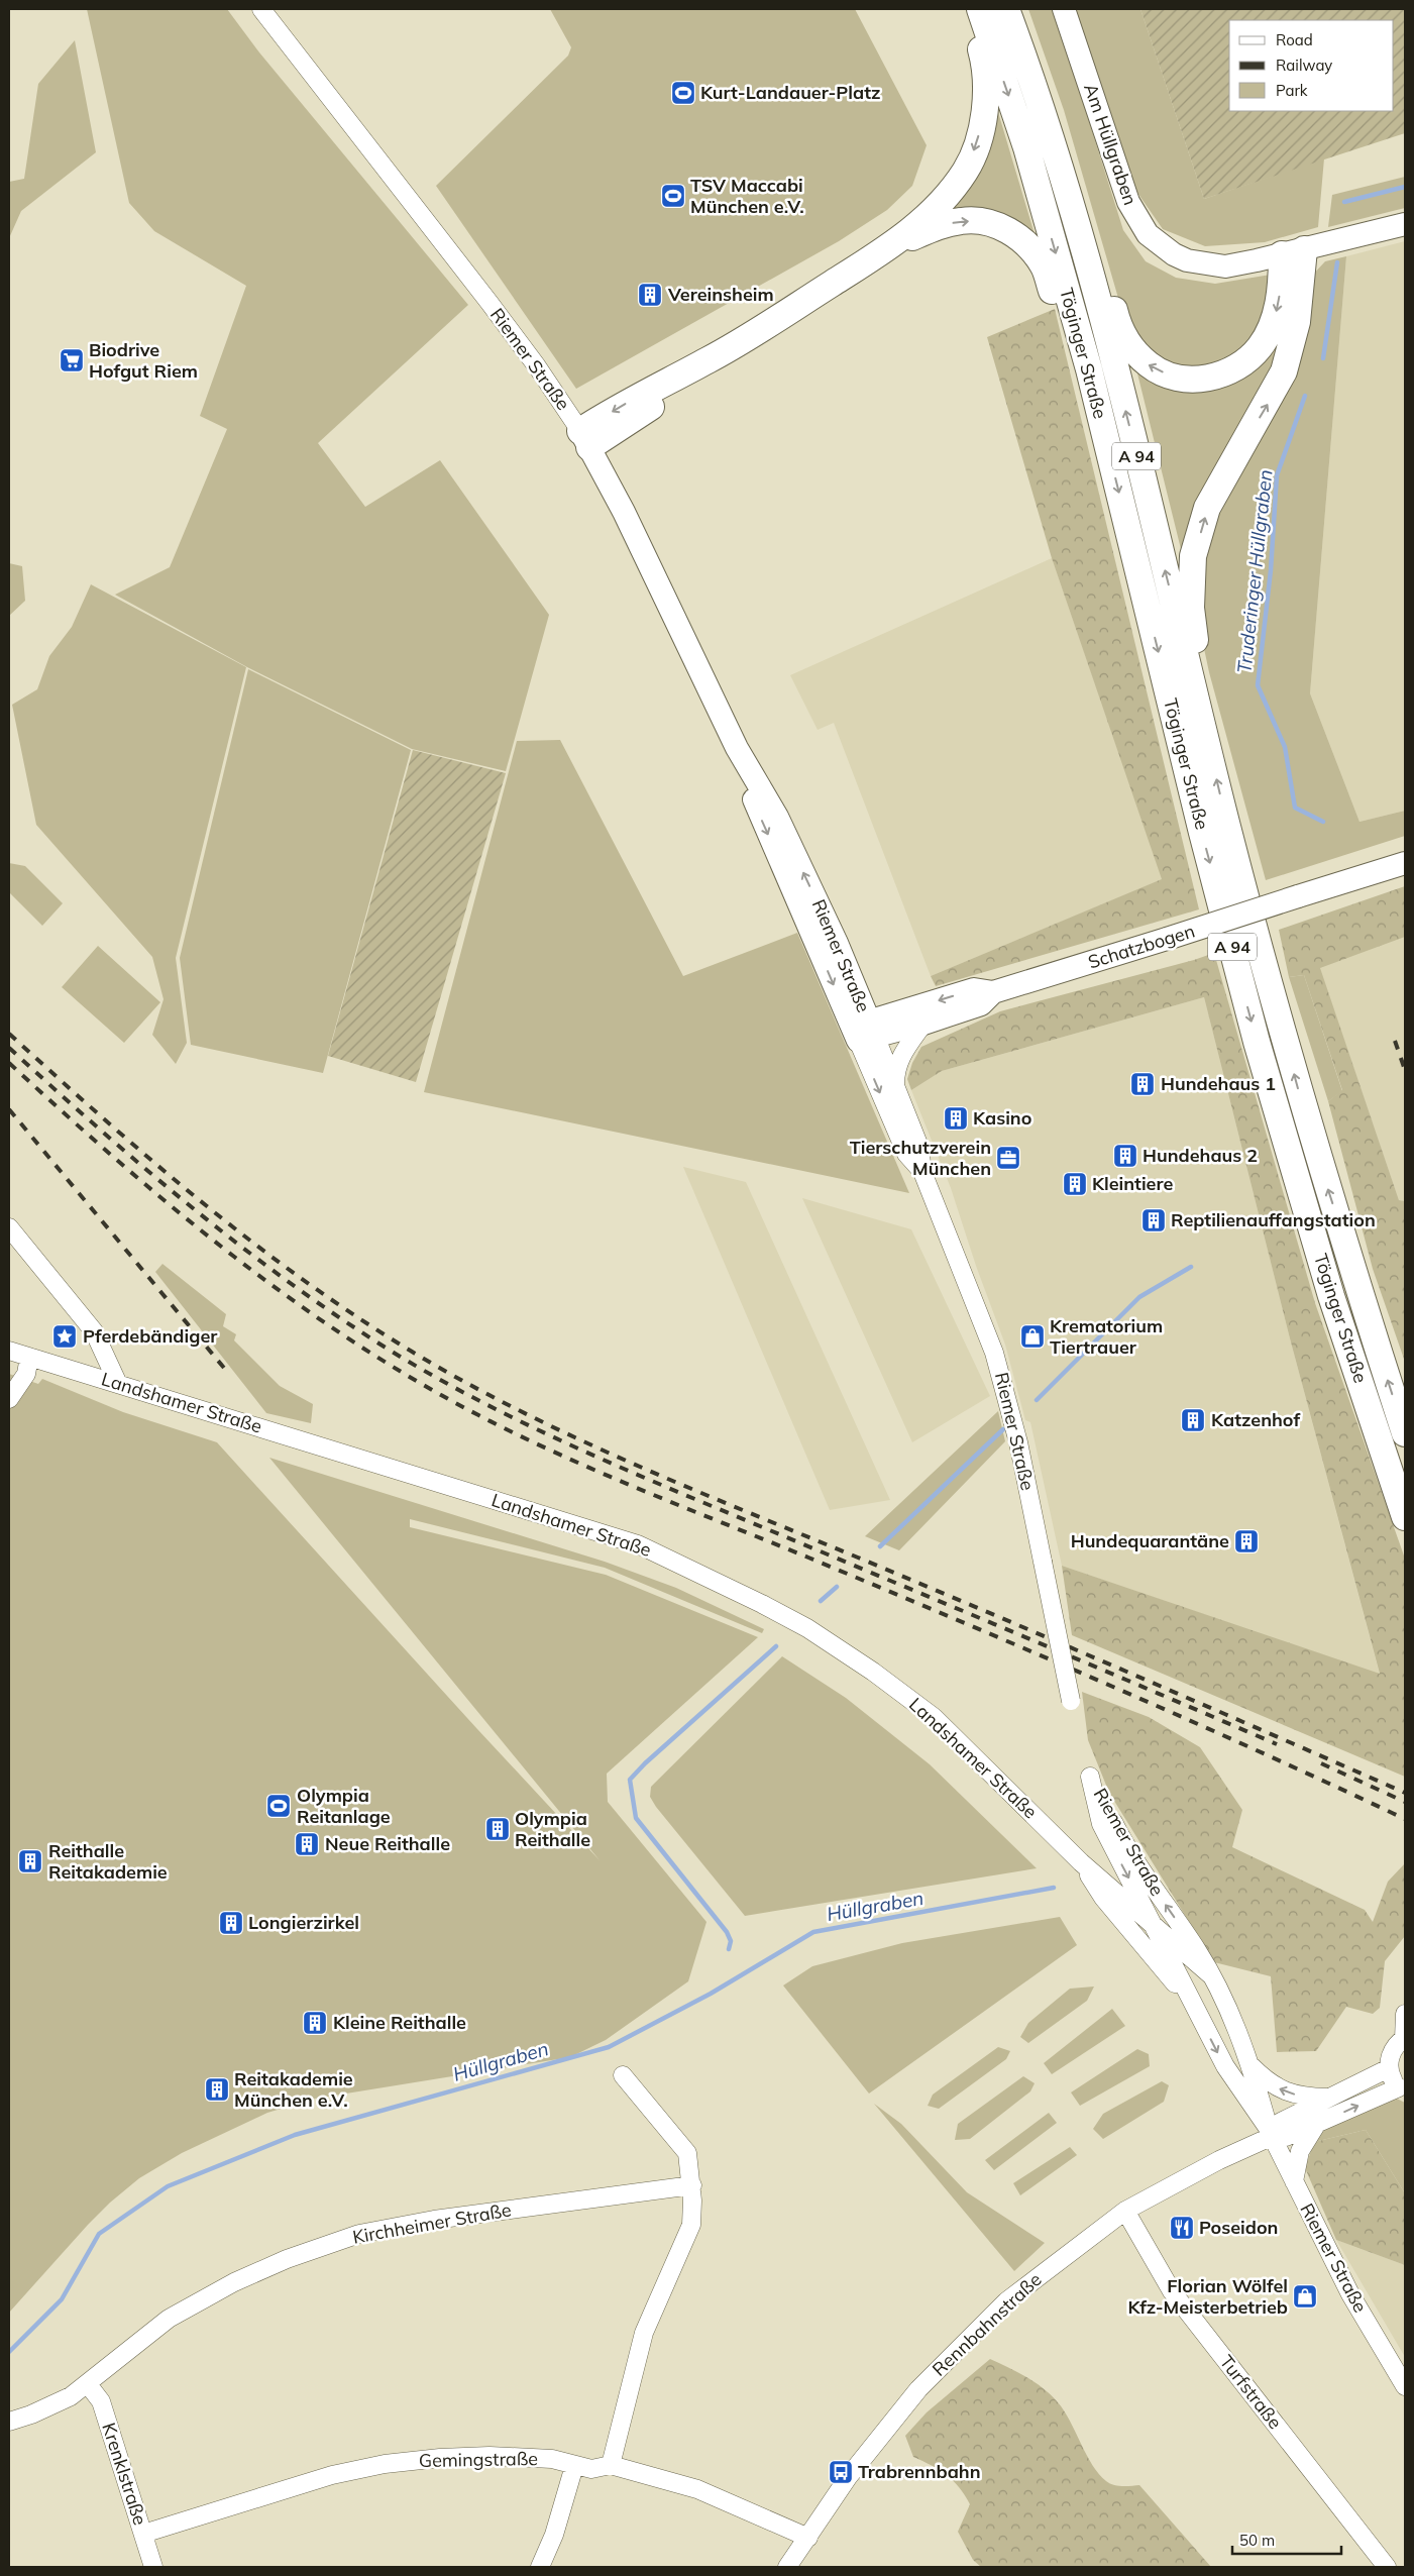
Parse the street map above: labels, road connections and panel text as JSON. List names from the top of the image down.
{
  "streets": {
    "highway": ["Töginger Straße", "A 94"],
    "main road": ["Am Hüllgraben", "Riemer Straße", "Schatzbogen"],
    "street": [
      "Landshamer Straße",
      "Kirchheimer Straße",
      "Rennbahnstraße",
      "Turfstraße",
      "Gemingstraße",
      "Krenklstraße"
    ]
  },
  "crossings": [
    ["Riemer Straße", "Schatzbogen"],
    ["Riemer Straße", "Landshamer Straße"],
    ["Riemer Straße", "Rennbahnstraße"],
    ["Kirchheimer Straße", "Krenklstraße"],
    ["Rennbahnstraße", "Turfstraße"],
    ["Rennbahnstraße", "Gemingstraße"],
    ["Gemingstraße", "Krenklstraße"]
  ],
  "water": ["Truderinger Hüllgraben", "Hüllgraben"],
  "places": {
    "sports": ["Kurt-Landauer-Platz", "TSV Maccabi München e.V.", "Olympia Reitanlage"],
    "building": [
      "Vereinsheim",
      "Hundehaus 1",
      "Kasino",
      "Hundehaus 2",
      "Kleintiere",
      "Reptilienauffangstation",
      "Katzenhof",
      "Hundequarantäne",
      "Olympia Reithalle",
      "Neue Reithalle",
      "Reithalle Reitakademie",
      "Longierzirkel",
      "Kleine Reithalle",
      "Reitakademie München e.V."
    ],
    "supermarket": ["Biodrive Hofgut Riem"],
    "office": ["Tierschutzverein München"],
    "place": ["Pferdebändiger"],
    "shop": ["Krematorium Tiertrauer", "Florian Wölfel Kfz-Meisterbetrieb"],
    "restaurant": ["Poseidon"],
    "bus stop": ["Trabrennbahn"]
  },
  "legend": ["Road", "Railway", "Park"],
  "scale_bar": "50 m"
}
